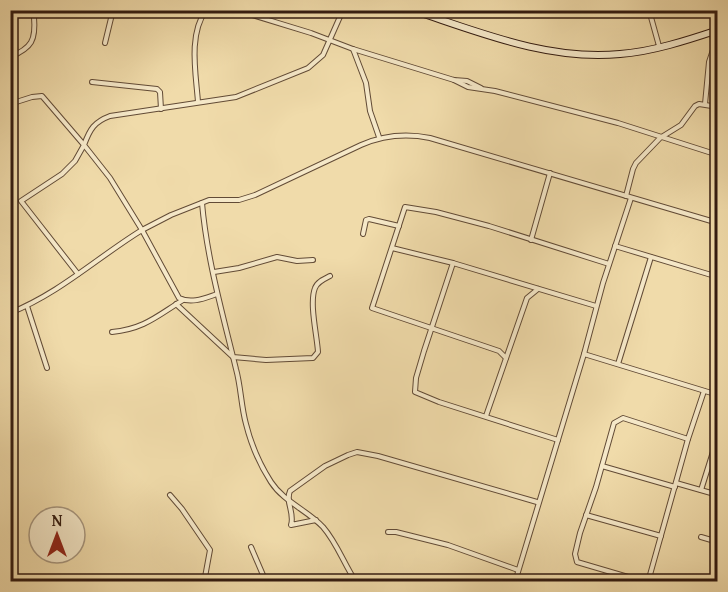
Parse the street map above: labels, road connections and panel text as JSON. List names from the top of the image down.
{
  "north": "top"
}
